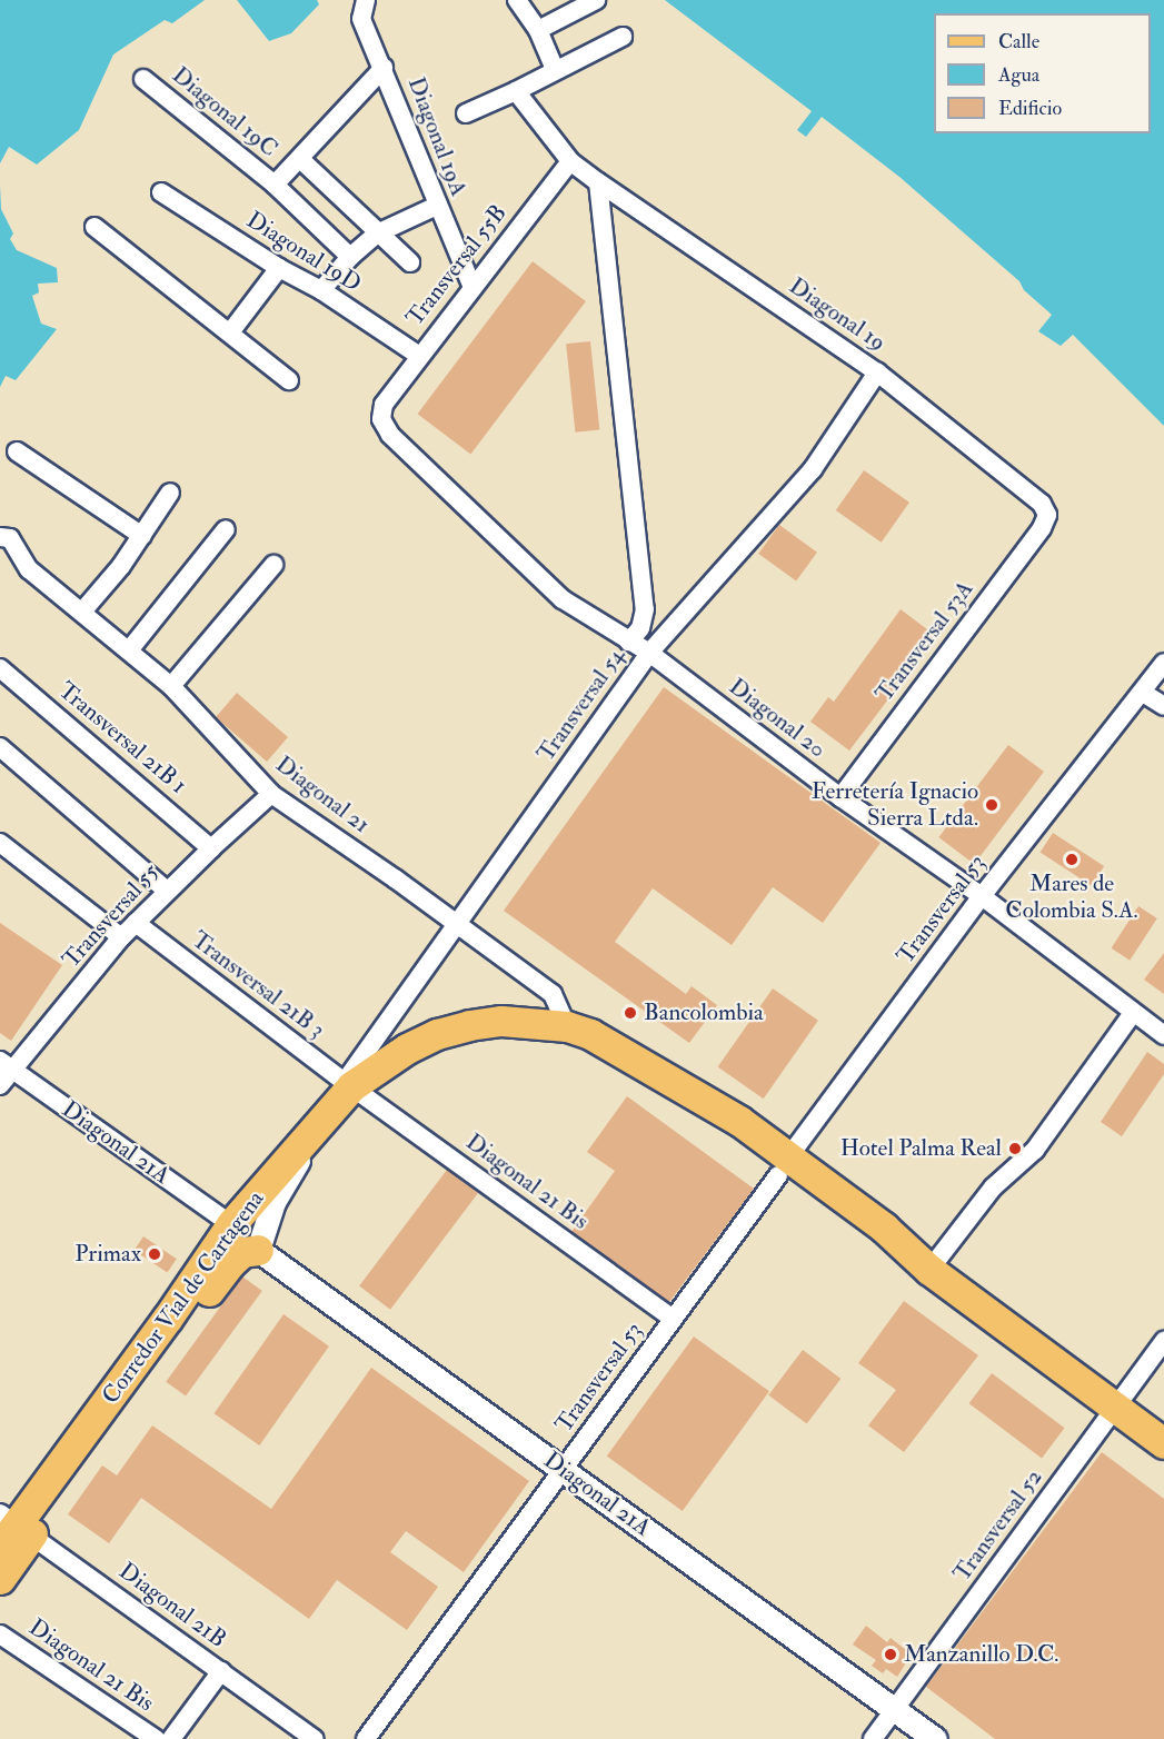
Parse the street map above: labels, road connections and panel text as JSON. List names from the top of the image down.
{
  "streets": {
    "main road": ["Corredor Vial de Cartagena"],
    "street": [
      "Diagonal 19C",
      "Diagonal 19A",
      "Diagonal 19D",
      "Transversal 55B",
      "Diagonal 19",
      "Transversal 53A",
      "Transversal 54",
      "Diagonal 20",
      "Transversal 21B 1",
      "Diagonal 21",
      "Transversal 53",
      "Transversal 55",
      "Transversal 21B 3",
      "Diagonal 21A",
      "Diagonal 21 Bis",
      "Transversal 52",
      "Diagonal 21B"
    ]
  },
  "crossings": [
    ["Diagonal 19A", "Transversal 55B"],
    ["Diagonal 19D", "Transversal 55B"],
    ["Transversal 55B", "Diagonal 19"],
    ["Transversal 55B", "Diagonal 20"],
    ["Diagonal 19", "Transversal 53A"],
    ["Diagonal 19", "Transversal 54"],
    ["Transversal 53A", "Diagonal 20"],
    ["Transversal 54", "Diagonal 20"],
    ["Transversal 54", "Diagonal 21"],
    ["Transversal 54", "Transversal 21B 3"],
    ["Transversal 54", "Diagonal 21 Bis"],
    ["Transversal 54", "Corredor Vial de Cartagena"],
    ["Diagonal 20", "Transversal 53"],
    ["Transversal 21B 1", "Transversal 55"],
    ["Diagonal 21", "Transversal 55"],
    ["Diagonal 21", "Corredor Vial de Cartagena"],
    ["Transversal 53", "Diagonal 21A"],
    ["Transversal 53", "Diagonal 21 Bis"],
    ["Transversal 53", "Corredor Vial de Cartagena"],
    ["Transversal 55", "Transversal 21B 3"],
    ["Transversal 55", "Diagonal 21A"],
    ["Transversal 21B 3", "Diagonal 21 Bis"],
    ["Transversal 21B 3", "Corredor Vial de Cartagena"],
    ["Diagonal 21A", "Corredor Vial de Cartagena"],
    ["Diagonal 21A", "Transversal 52"],
    ["Diagonal 21 Bis", "Corredor Vial de Cartagena"],
    ["Corredor Vial de Cartagena", "Transversal 52"],
    ["Corredor Vial de Cartagena", "Diagonal 21B"]
  ],
  "places": [
    "Ferretería Ignacio Sierra Ltda.",
    "Mares de Colombia S.A.",
    "Bancolombia",
    "Hotel Palma Real",
    "Primax",
    "Manzanillo D.C."
  ],
  "legend": ["Calle", "Agua", "Edificio"]
}
